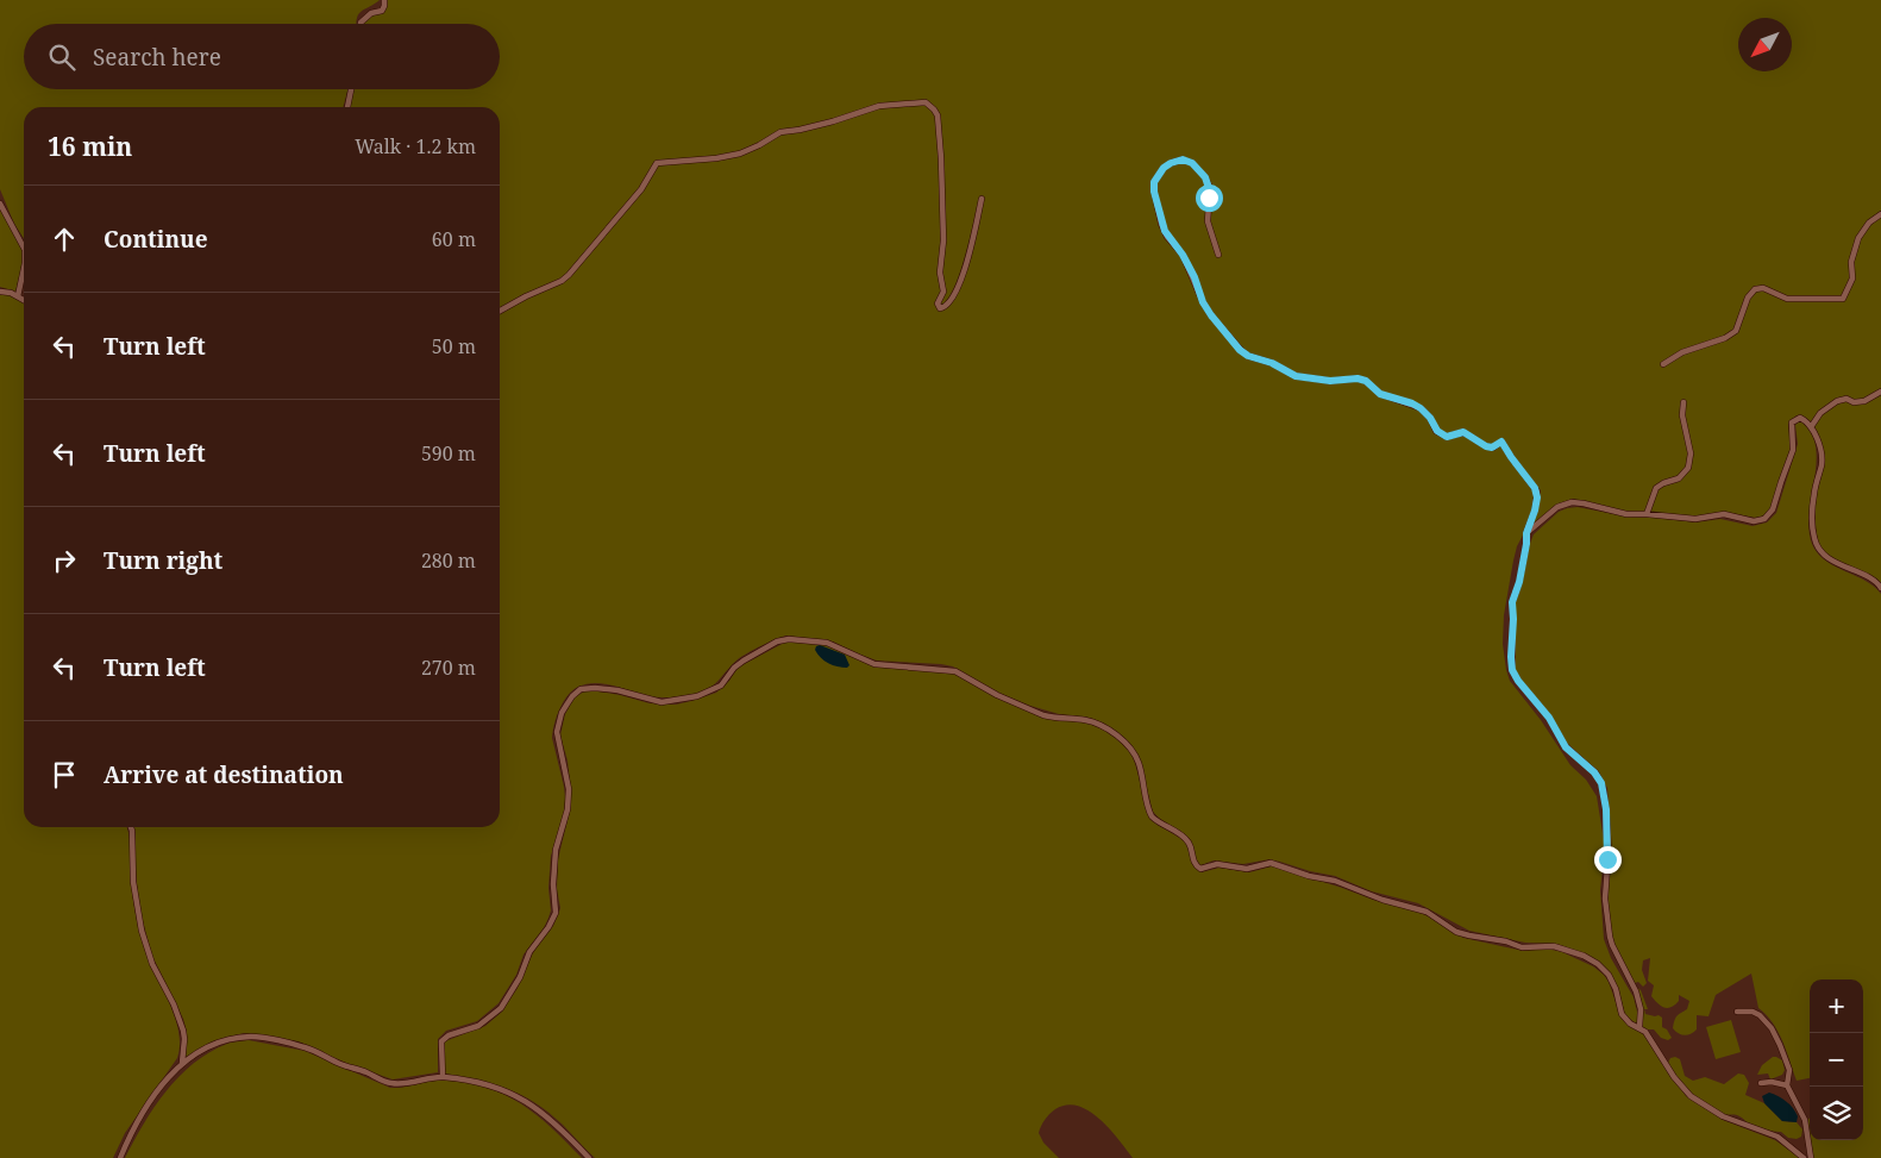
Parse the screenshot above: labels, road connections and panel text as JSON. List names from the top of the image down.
{
  "north": "bottom left",
  "page": {
    "search": "Search here",
    "heading": ["16 min", "Walk · 1.2 km"],
    "list": [
      ["Continue", "60 m"],
      ["Turn left", "50 m"],
      ["Turn left", "590 m"],
      ["Turn right", "280 m"],
      ["Turn left", "270 m"],
      "Arrive at destination"
    ],
    "map_buttons": ["+", "−"]
  }
}
